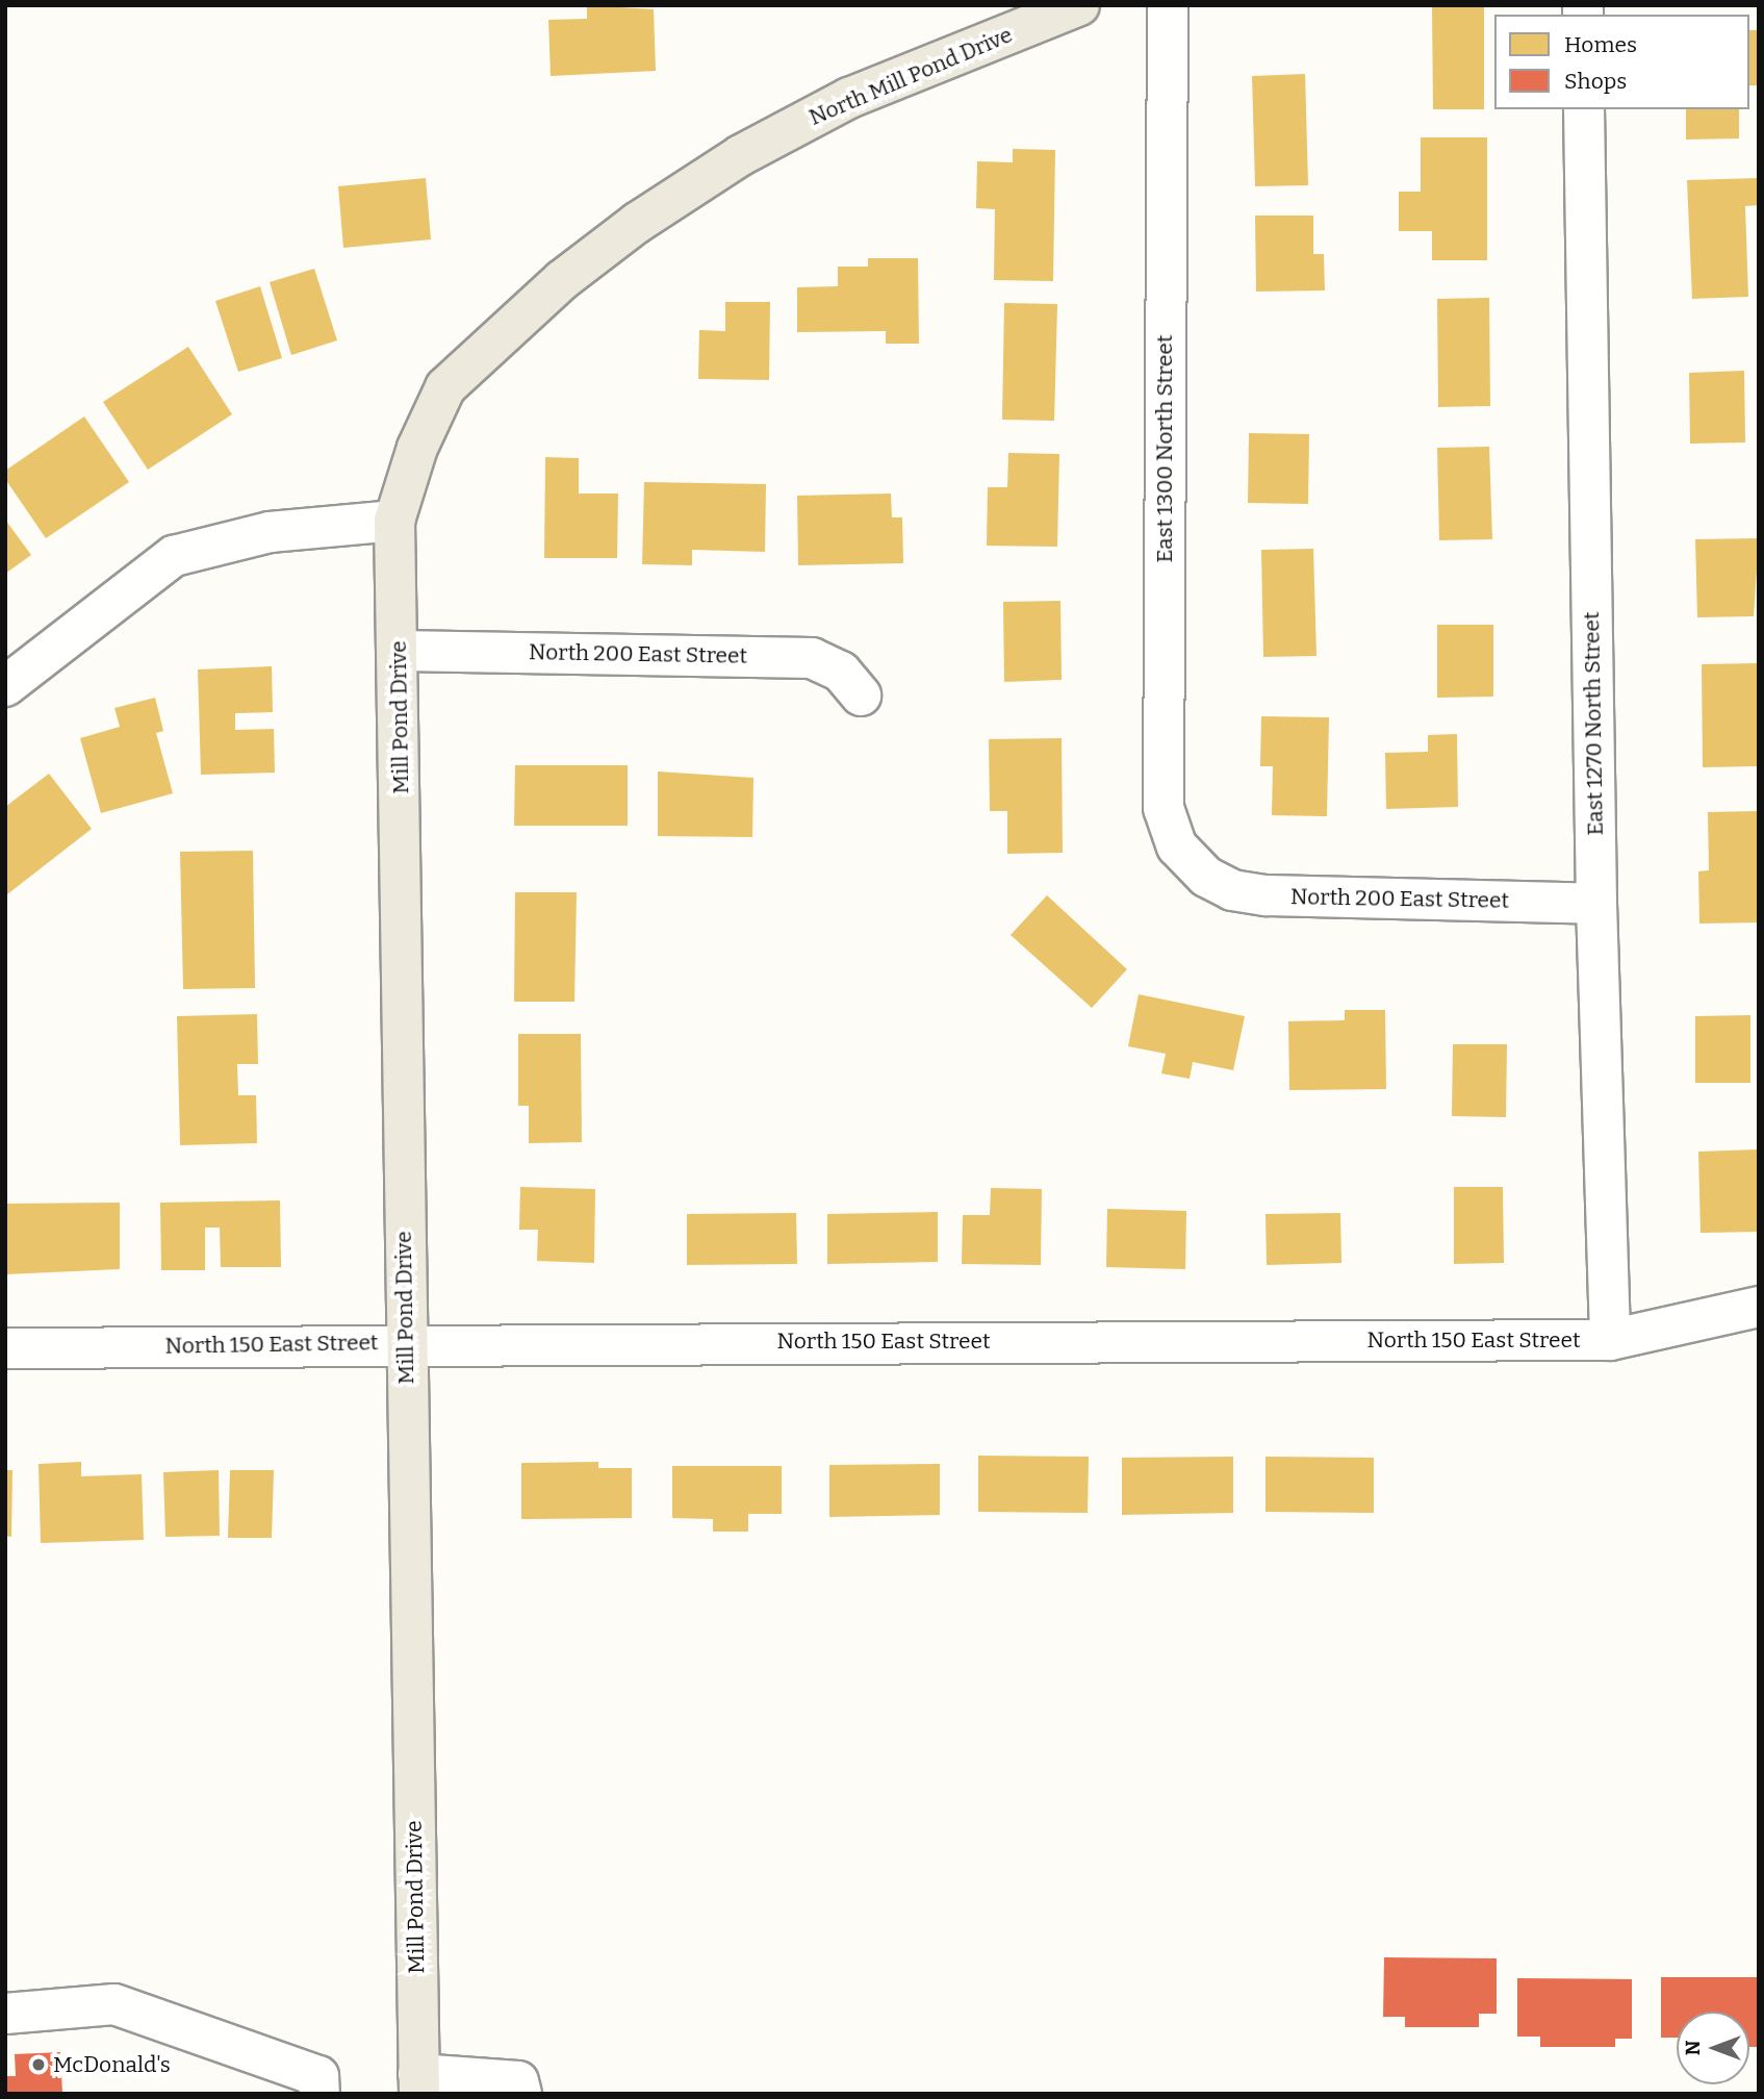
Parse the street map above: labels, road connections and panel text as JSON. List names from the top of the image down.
{
  "streets": {
    "main road": ["North Mill Pond Drive", "Mill Pond Drive"],
    "street": [
      "East 1300 North Street",
      "North 200 East Street",
      "East 1270 North Street",
      "North 150 East Street"
    ]
  },
  "crossings": [
    ["North Mill Pond Drive", "Mill Pond Drive"],
    ["East 1300 North Street", "North 200 East Street"],
    ["North 200 East Street", "Mill Pond Drive"],
    ["North 200 East Street", "East 1270 North Street"],
    ["Mill Pond Drive", "North 150 East Street"],
    ["East 1270 North Street", "North 150 East Street"]
  ],
  "places": ["McDonald's"],
  "legend": ["Homes", "Shops"],
  "north": "left"
}
